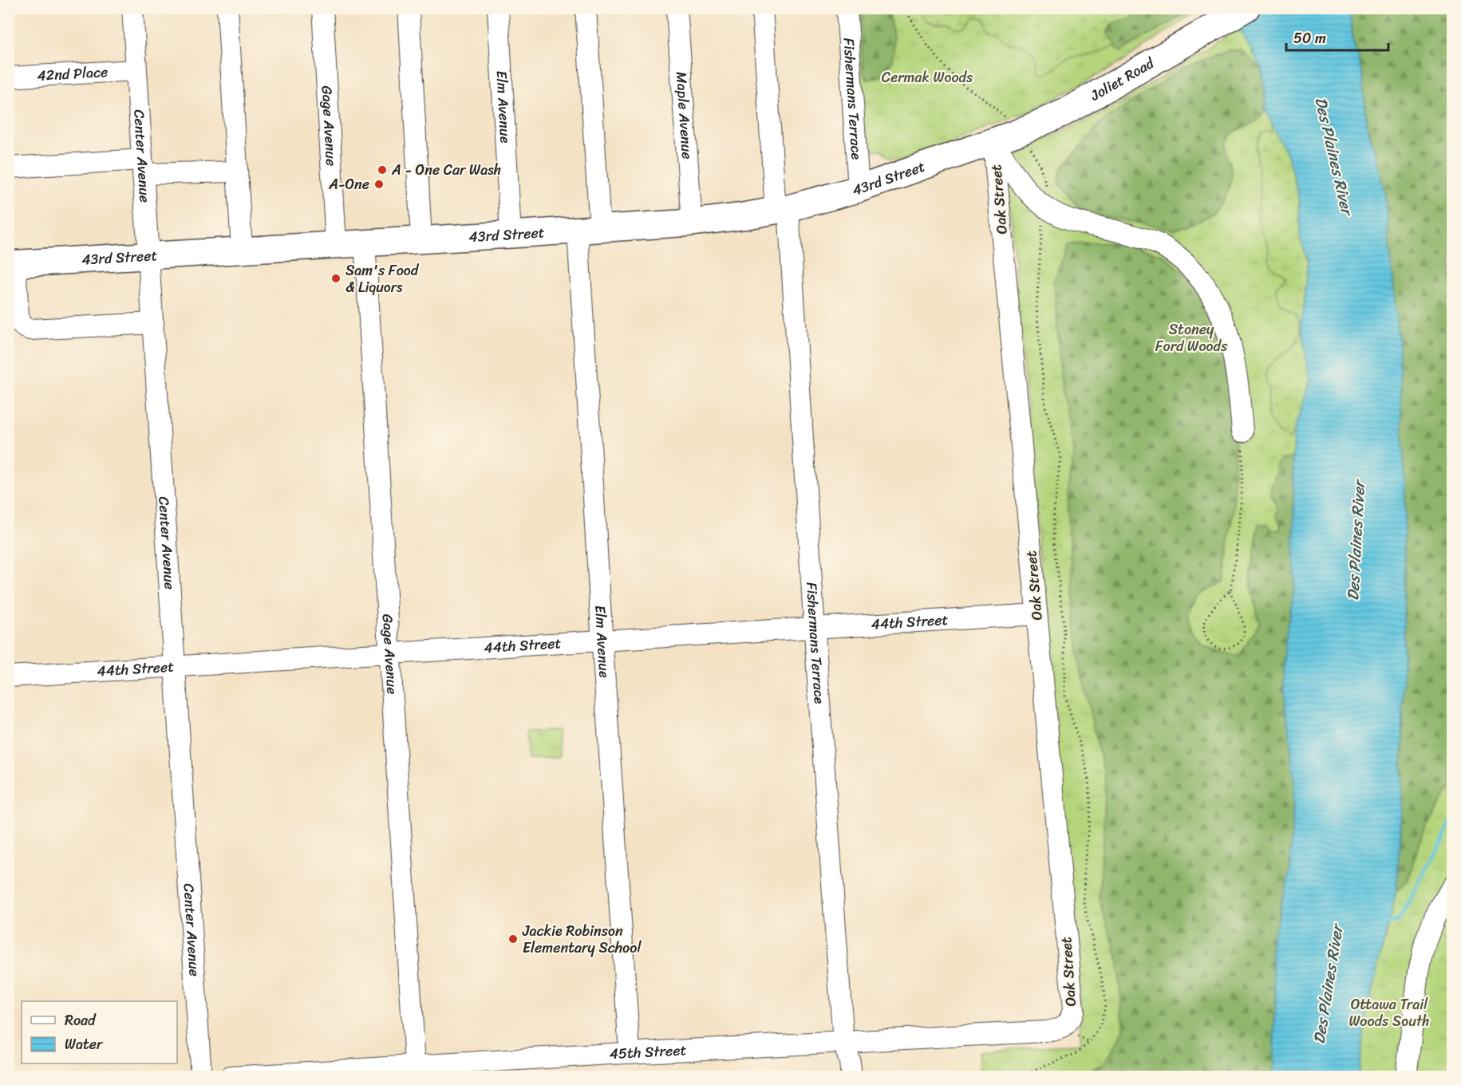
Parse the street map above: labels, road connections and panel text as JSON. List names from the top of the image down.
{
  "streets": {
    "main road": ["Joliet Road", "43rd Street"],
    "street": [
      "42nd Place",
      "Fishermans Terrace",
      "Elm Avenue",
      "Maple Avenue",
      "Gage Avenue",
      "Center Avenue",
      "Oak Street",
      "44th Street",
      "45th Street"
    ]
  },
  "crossings": [
    ["42nd Place", "Center Avenue"],
    ["Joliet Road", "43rd Street"],
    ["Joliet Road", "Oak Street"],
    ["Fishermans Terrace", "43rd Street"],
    ["Fishermans Terrace", "44th Street"],
    ["Fishermans Terrace", "45th Street"],
    ["Elm Avenue", "43rd Street"],
    ["Elm Avenue", "44th Street"],
    ["Elm Avenue", "45th Street"],
    ["Maple Avenue", "43rd Street"],
    ["Gage Avenue", "43rd Street"],
    ["Gage Avenue", "44th Street"],
    ["Gage Avenue", "45th Street"],
    ["Center Avenue", "43rd Street"],
    ["Center Avenue", "44th Street"],
    ["43rd Street", "Oak Street"],
    ["Oak Street", "44th Street"],
    ["Oak Street", "45th Street"]
  ],
  "water": ["Des Plaines River"],
  "parks": ["Cermak Woods", "Stoney Ford Woods", "Ottawa Trail Woods South"],
  "places": [
    "A - One Car Wash",
    "A-One",
    "Sam's Food & Liquors",
    "Jackie Robinson Elementary School"
  ],
  "legend": ["Road", "Water"],
  "scale_bar": "50 m"
}
